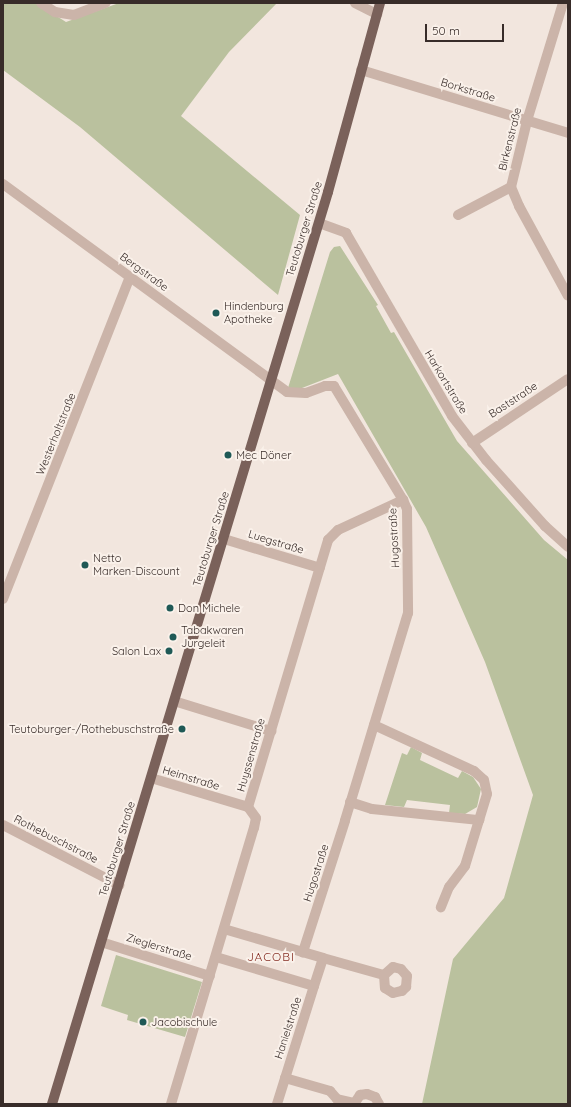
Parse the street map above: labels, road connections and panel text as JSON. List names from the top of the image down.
{
  "streets": {
    "main road": ["Teutoburger Straße"],
    "street": [
      "Borkstraße",
      "Birkenstraße",
      "Bergstraße",
      "Harkortstraße",
      "Baststraße",
      "Westerholtstraße",
      "Hugostraße",
      "Luegstraße",
      "Huyssenstraße",
      "Heimstraße",
      "Rothebuschstraße",
      "Zieglerstraße",
      "Hanielstraße"
    ]
  },
  "crossings": [
    ["Borkstraße", "Birkenstraße"],
    ["Borkstraße", "Teutoburger Straße"],
    ["Teutoburger Straße", "Bergstraße"],
    ["Teutoburger Straße", "Harkortstraße"],
    ["Teutoburger Straße", "Hugostraße"],
    ["Teutoburger Straße", "Luegstraße"],
    ["Teutoburger Straße", "Heimstraße"],
    ["Teutoburger Straße", "Rothebuschstraße"],
    ["Teutoburger Straße", "Zieglerstraße"],
    ["Bergstraße", "Westerholtstraße"],
    ["Bergstraße", "Hugostraße"],
    ["Harkortstraße", "Baststraße"],
    ["Hugostraße", "Huyssenstraße"],
    ["Luegstraße", "Huyssenstraße"],
    ["Huyssenstraße", "Heimstraße"],
    ["Huyssenstraße", "Zieglerstraße"]
  ],
  "districts": ["JACOBI"],
  "places": [
    "Hindenburg Apotheke",
    "Mec Döner",
    "Netto Marken-Discount",
    "Don Michele",
    "Tabakwaren Jurgeleit",
    "Salon Lax",
    "Teutoburger-/Rothebuschstraße",
    "Jacobischule"
  ],
  "scale_bar": "50 m"
}
